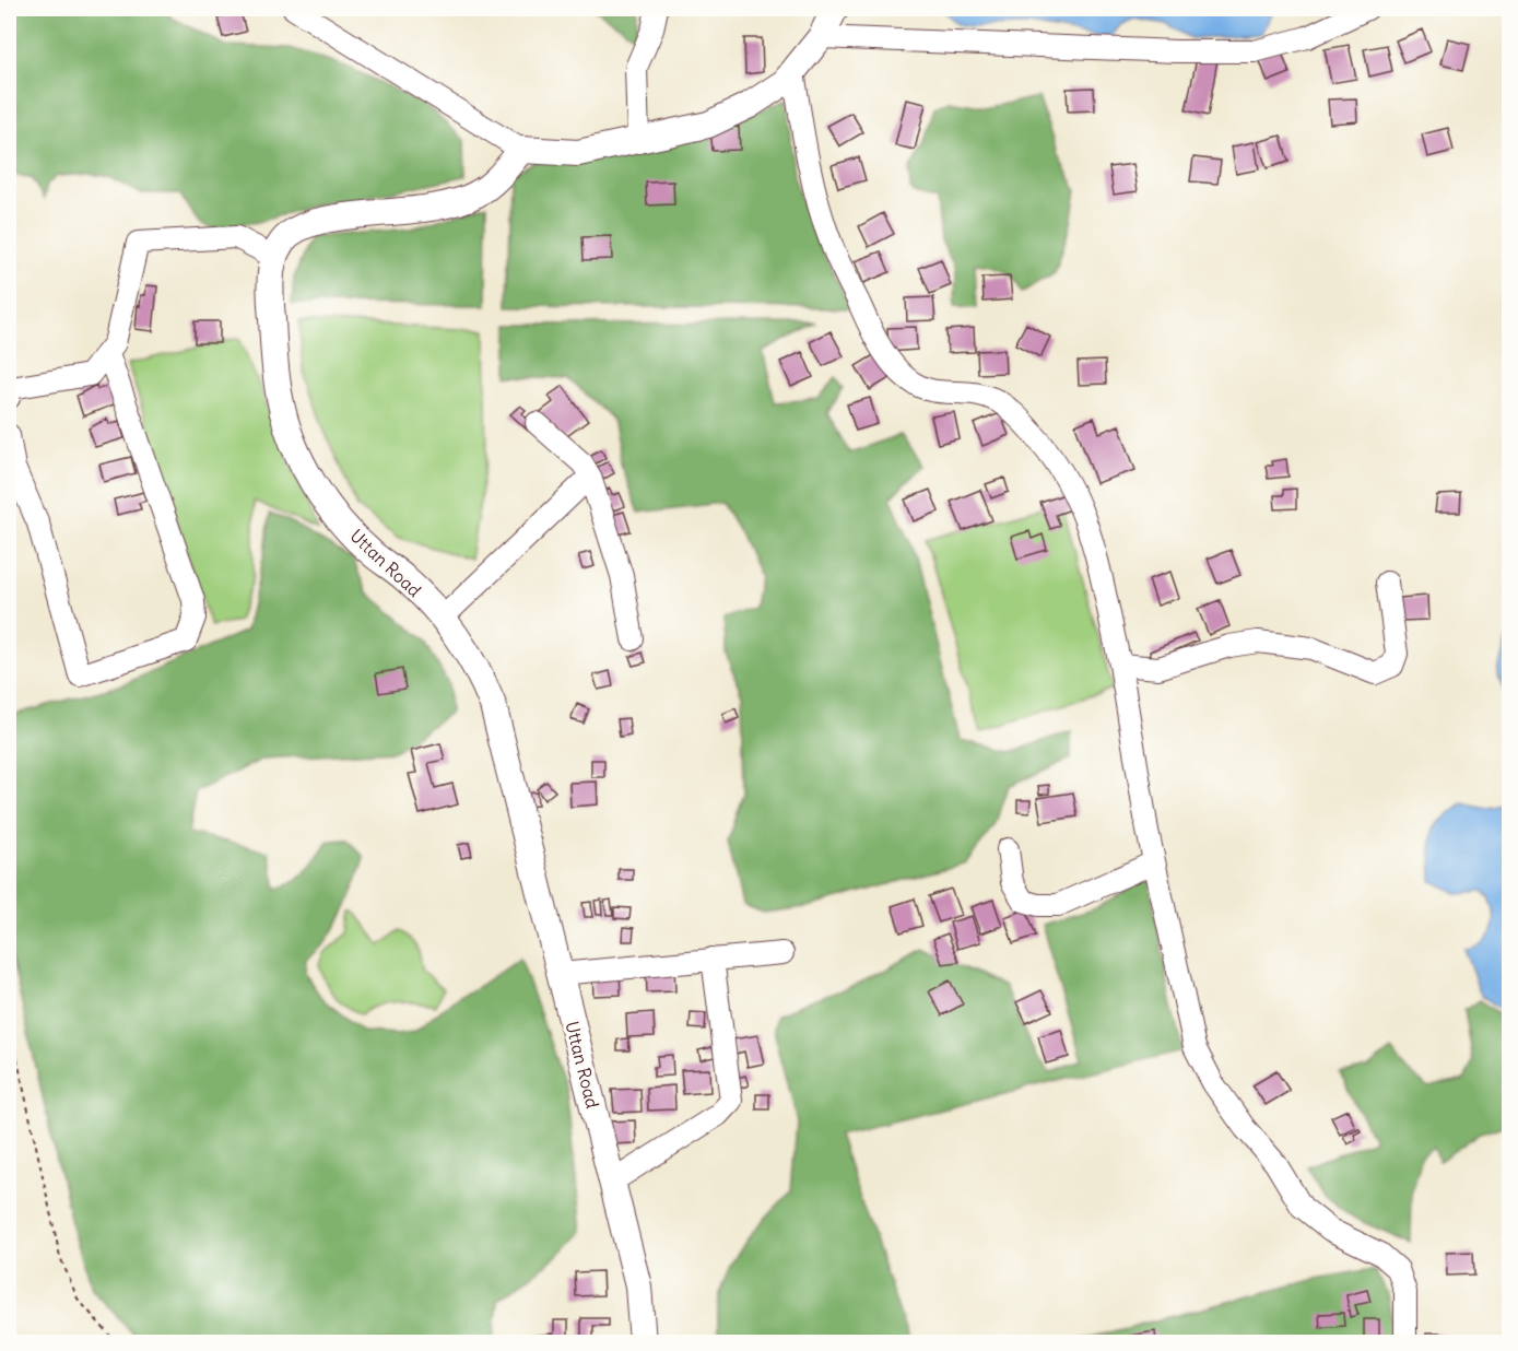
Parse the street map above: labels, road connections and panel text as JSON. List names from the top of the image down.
{
  "streets": {
    "main road": ["Uttan Road"]
  }
}
